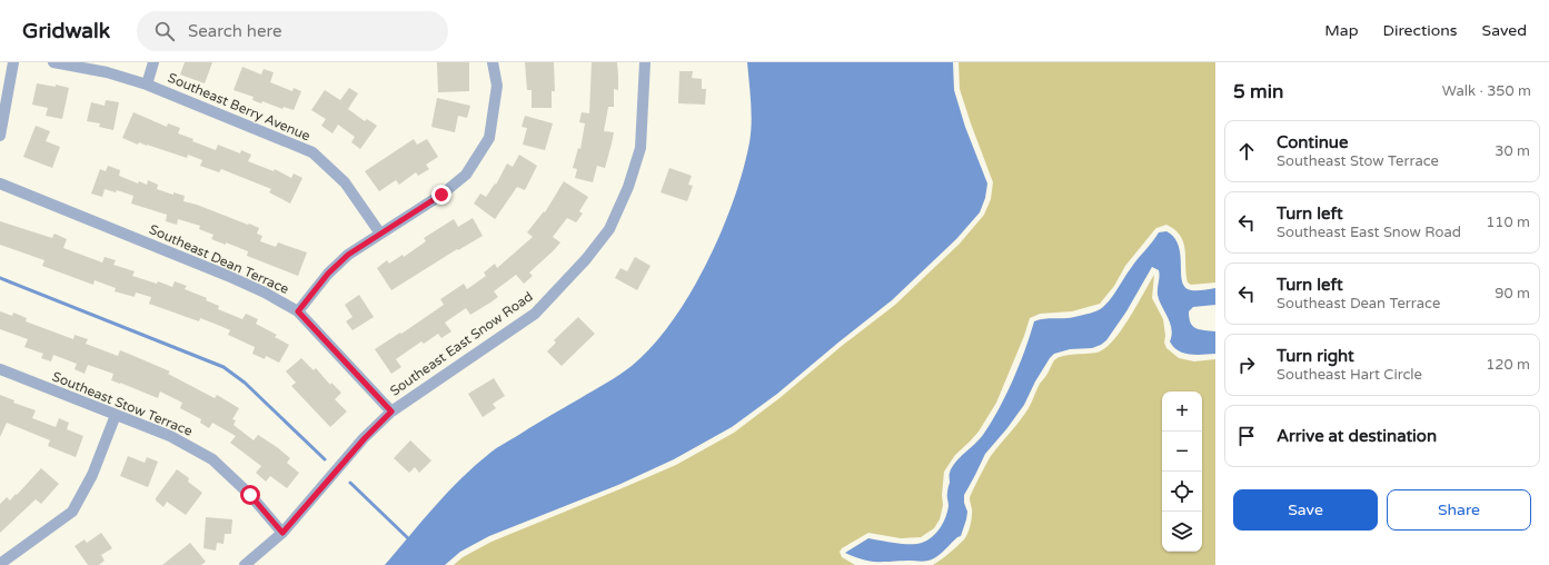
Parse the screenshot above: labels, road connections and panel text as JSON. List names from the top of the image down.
{
  "streets": {
    "street": [
      "Southeast Berry Avenue",
      "Southeast Dean Terrace",
      "Southeast East Snow Road",
      "Southeast Stow Terrace"
    ]
  },
  "crossings": [
    ["Southeast Dean Terrace", "Southeast East Snow Road"],
    ["Southeast East Snow Road", "Southeast Stow Terrace"]
  ],
  "page": {
    "header": "Gridwalk",
    "search": "Search here",
    "nav": ["Map", "Directions", "Saved"],
    "heading": ["5 min", "Walk · 350 m"],
    "list": [
      ["Continue", "Southeast Stow Terrace", "30 m"],
      ["Turn left", "Southeast East Snow Road", "110 m"],
      ["Turn left", "Southeast Dean Terrace", "90 m"],
      ["Turn right", "Southeast Hart Circle", "120 m"],
      "Arrive at destination"
    ],
    "map_buttons": ["+", "−"],
    "buttons": ["Save", "Share"]
  }
}
